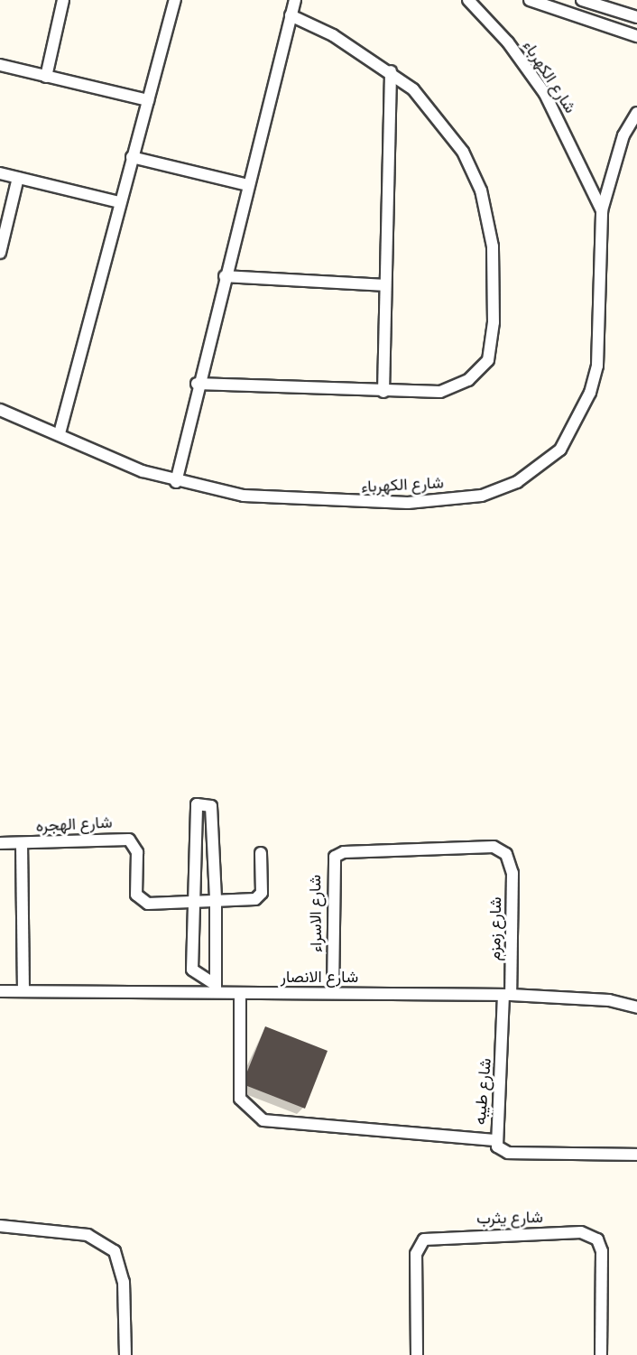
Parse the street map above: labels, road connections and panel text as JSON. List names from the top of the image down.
{
  "streets": {
    "street": [
      "شارع الكهرباء",
      "شارع الهجره",
      "شارع الاسراء",
      "شارع زمزم",
      "شارع الانصار",
      "شارع طيبه",
      "شارع يثرب"
    ]
  },
  "crossings": [
    ["شارع الاسراء", "شارع زمزم"],
    ["شارع الاسراء", "شارع الانصار"],
    ["شارع زمزم", "شارع الانصار"],
    ["شارع زمزم", "شارع طيبه"],
    ["شارع الانصار", "شارع طيبه"]
  ]
}
